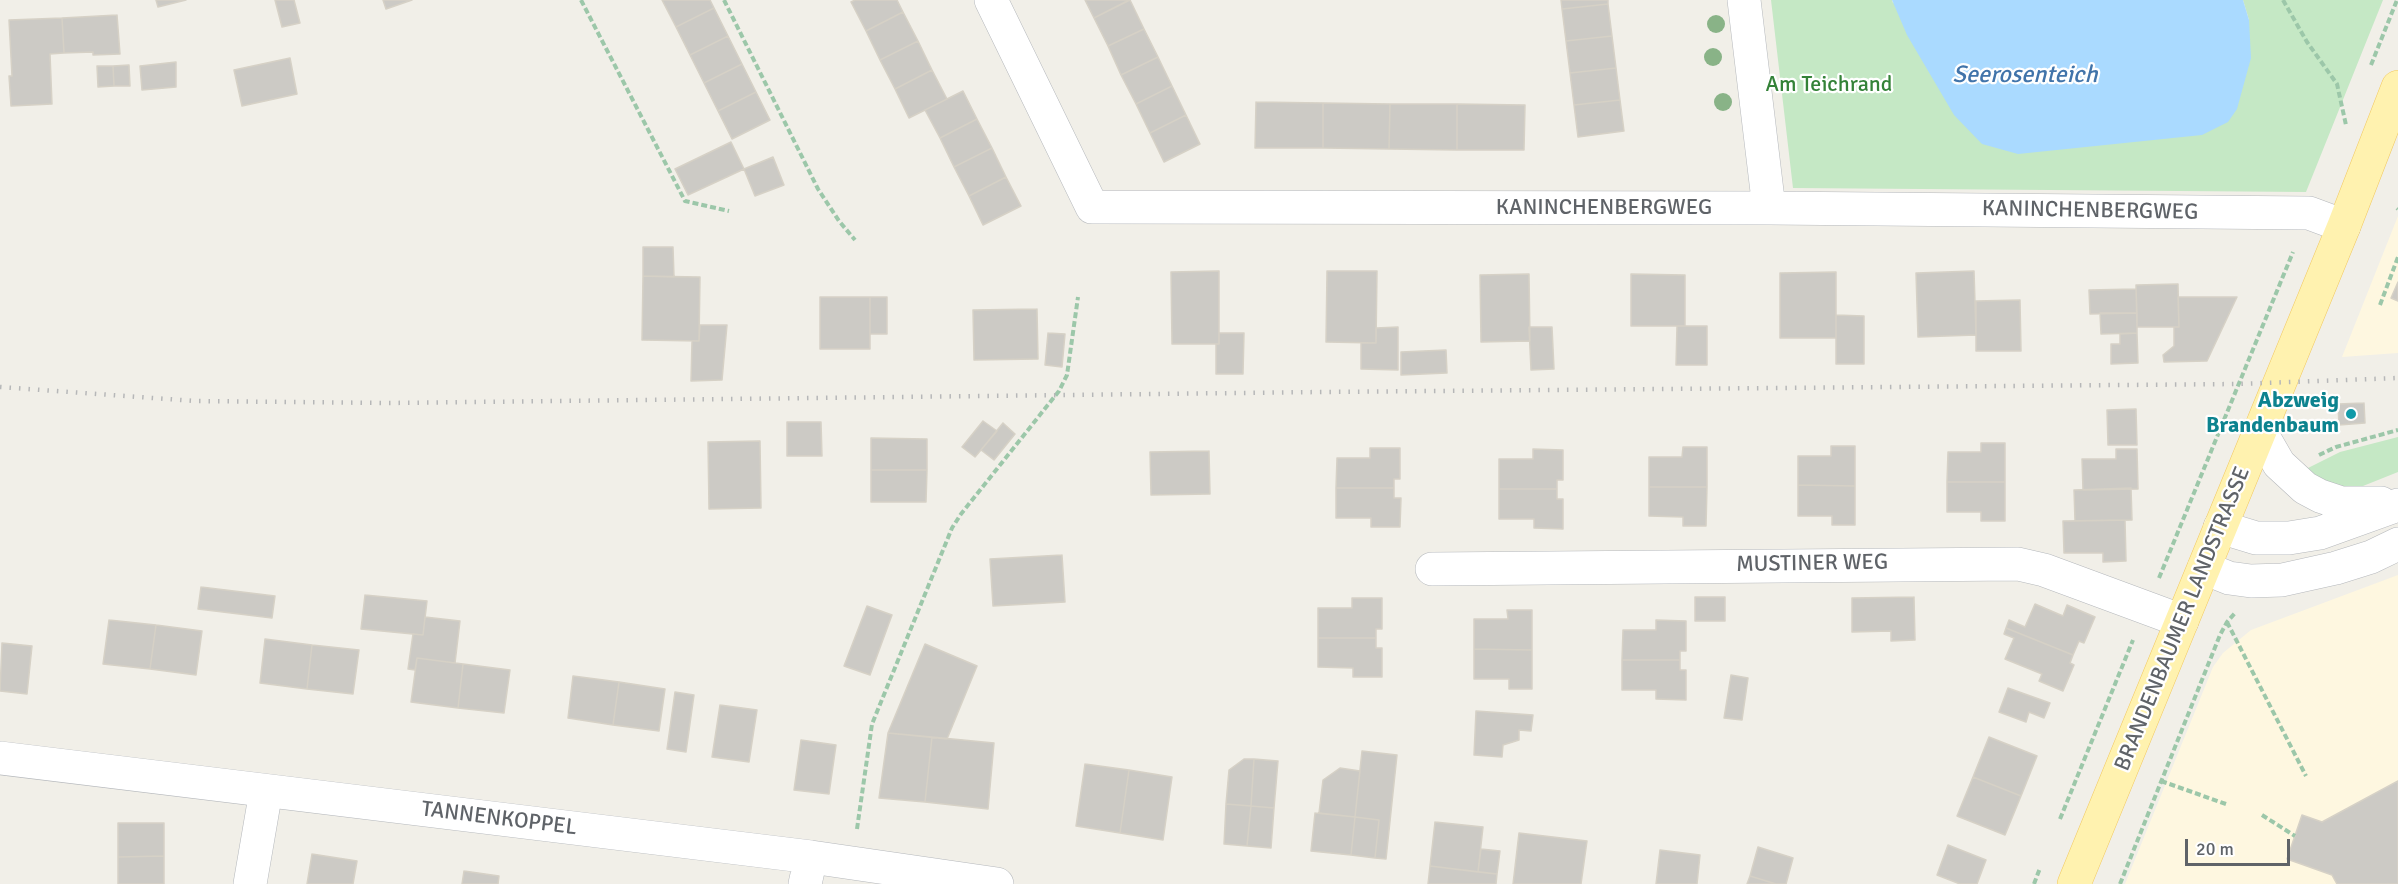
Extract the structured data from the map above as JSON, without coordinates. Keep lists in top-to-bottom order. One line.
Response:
{"streets":{"main road":["BRANDENBAUMER LANDSTRASSE"],"street":["KANINCHENBERGWEG","MUSTINER WEG","TANNENKOPPEL"]},"crossings":[["KANINCHENBERGWEG","BRANDENBAUMER LANDSTRASSE"],["MUSTINER WEG","BRANDENBAUMER LANDSTRASSE"]],"water":["Seerosenteich"],"parks":["Am Teichrand"],"places":["Abzweig Brandenbaum"],"scale_bar":"20 m"}
